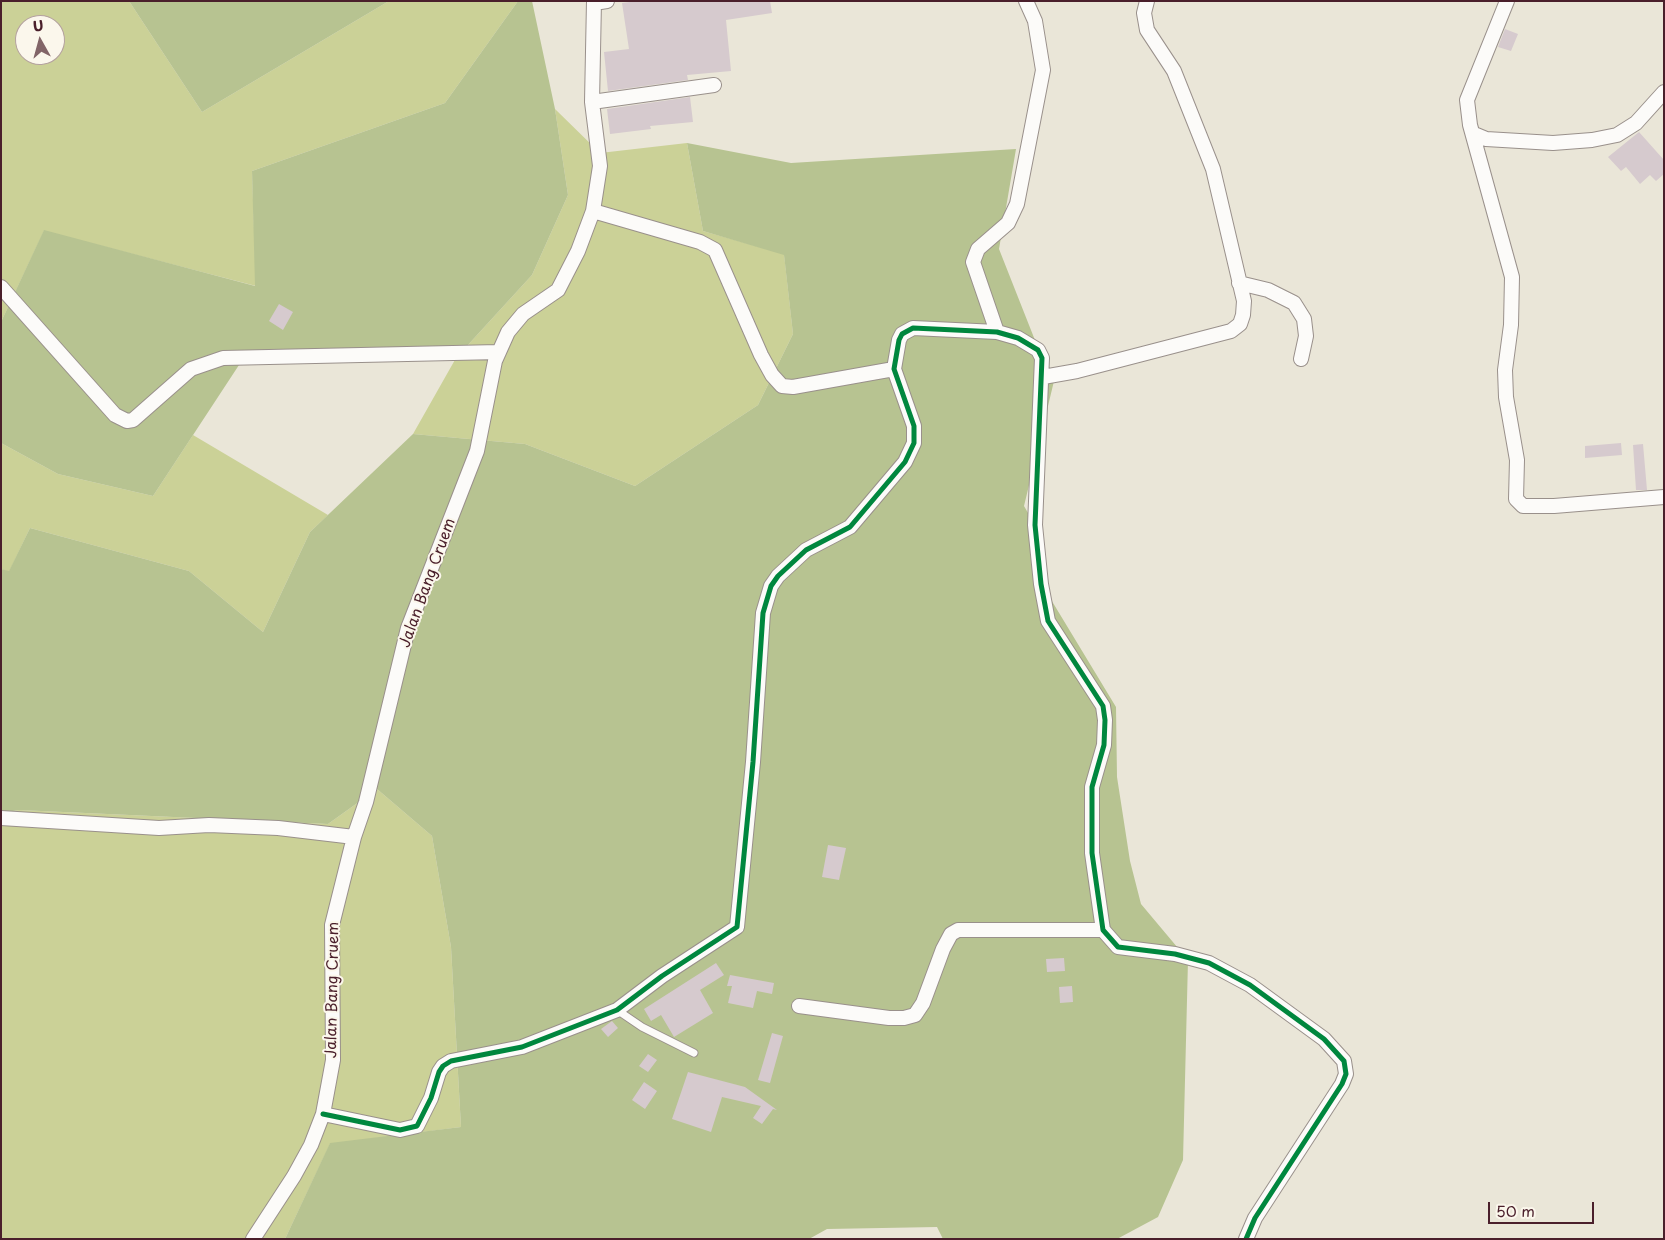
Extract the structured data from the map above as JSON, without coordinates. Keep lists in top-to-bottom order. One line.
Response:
{"streets":{"street":["Jalan Bang Cruem"]},"scale_bar":"50 m","north":"top"}
